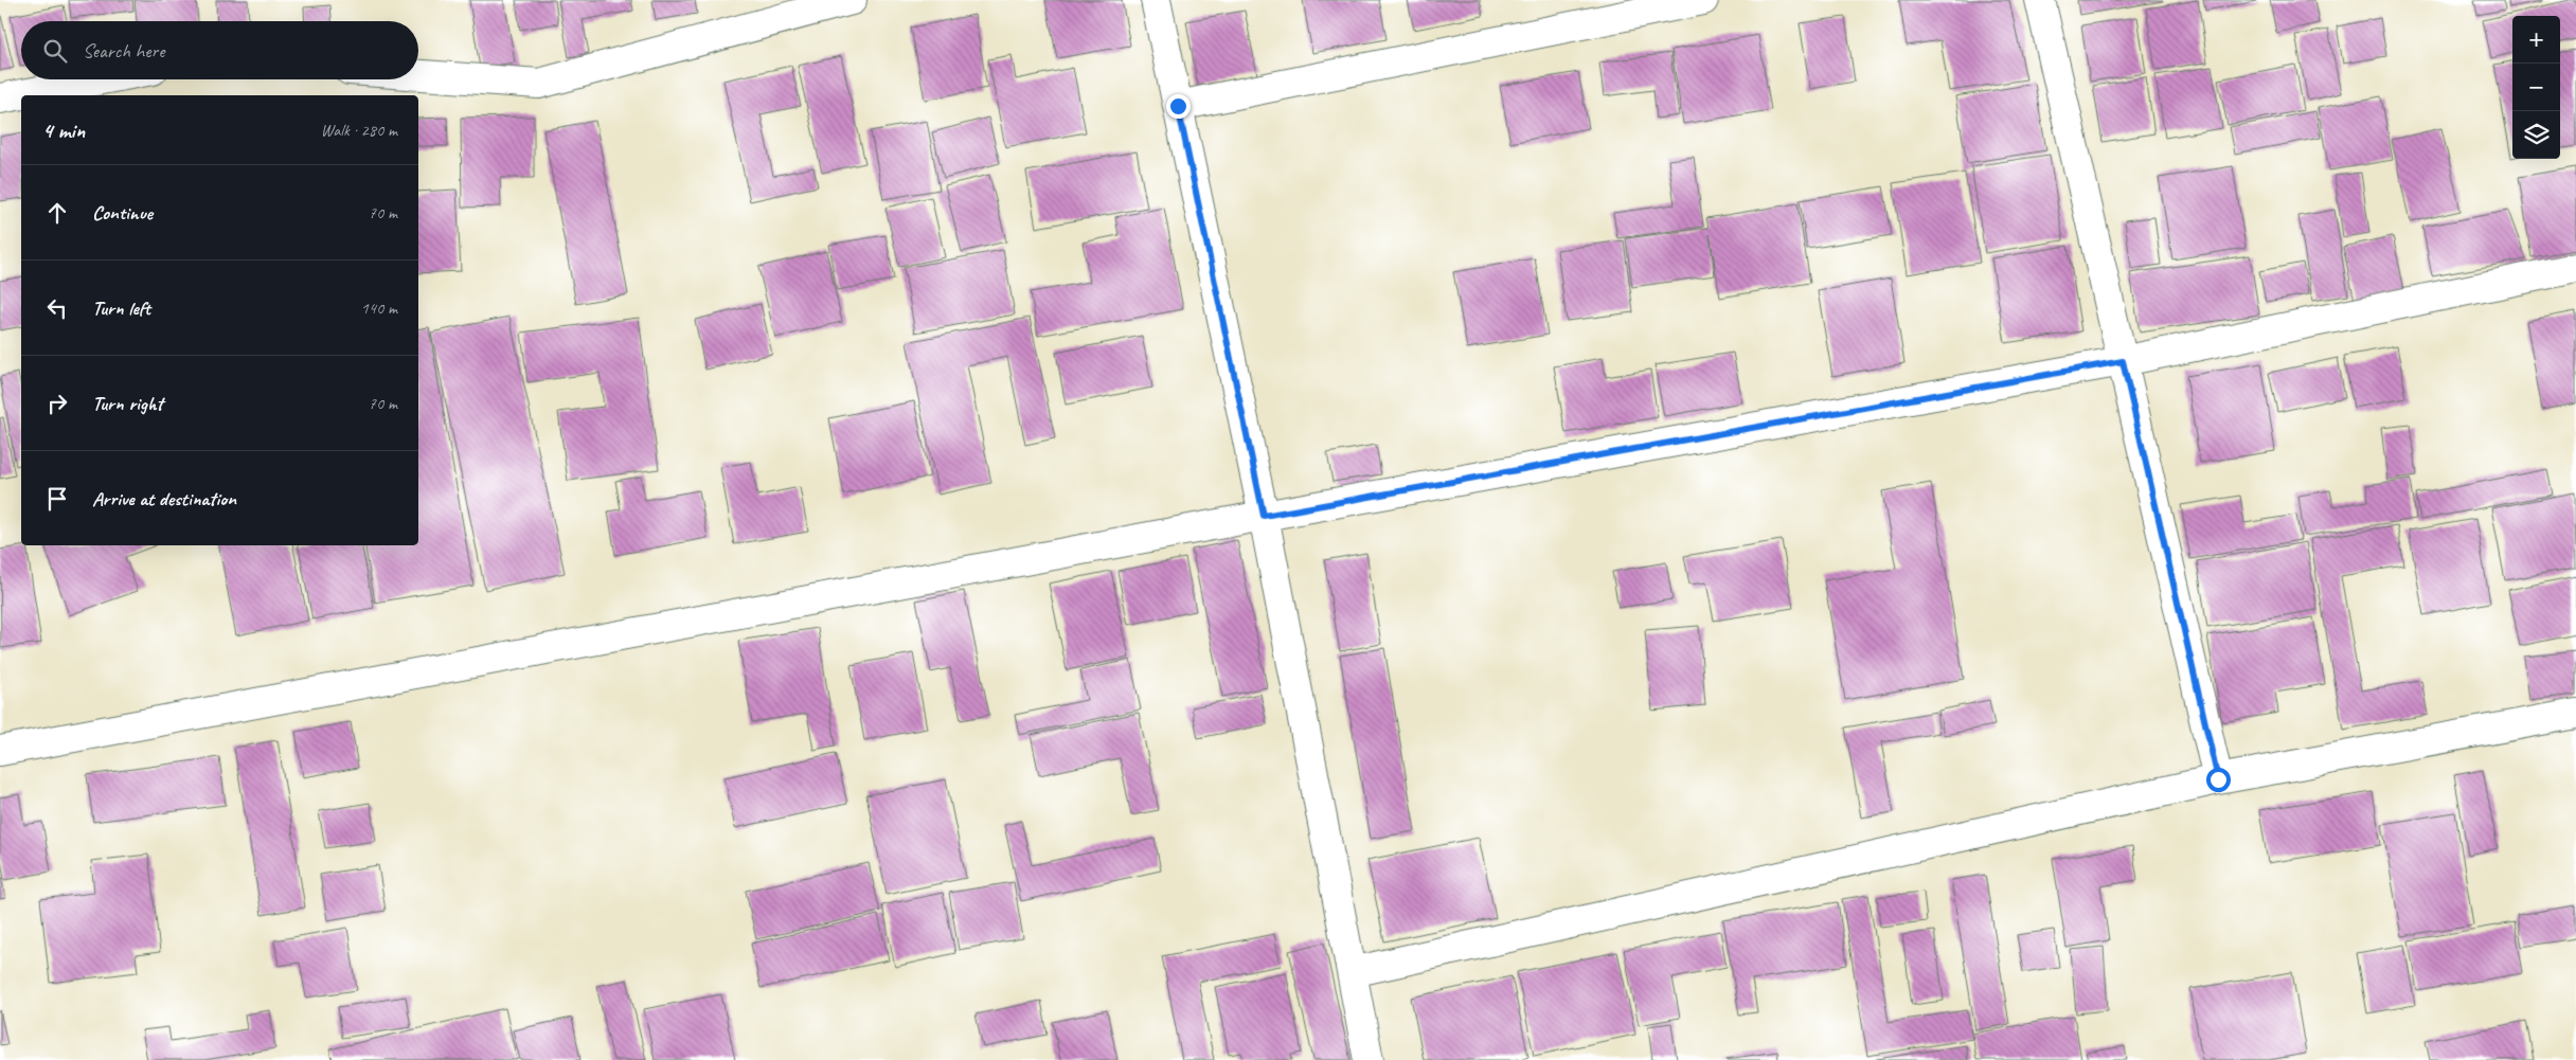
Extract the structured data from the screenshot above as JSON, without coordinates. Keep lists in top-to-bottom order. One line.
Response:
{"page":{"map_buttons":["+","−"],"search":"Search here","heading":["4 min","Walk · 280 m"],"list":[["Continue","70 m"],["Turn left","140 m"],["Turn right","70 m"],"Arrive at destination"]}}
